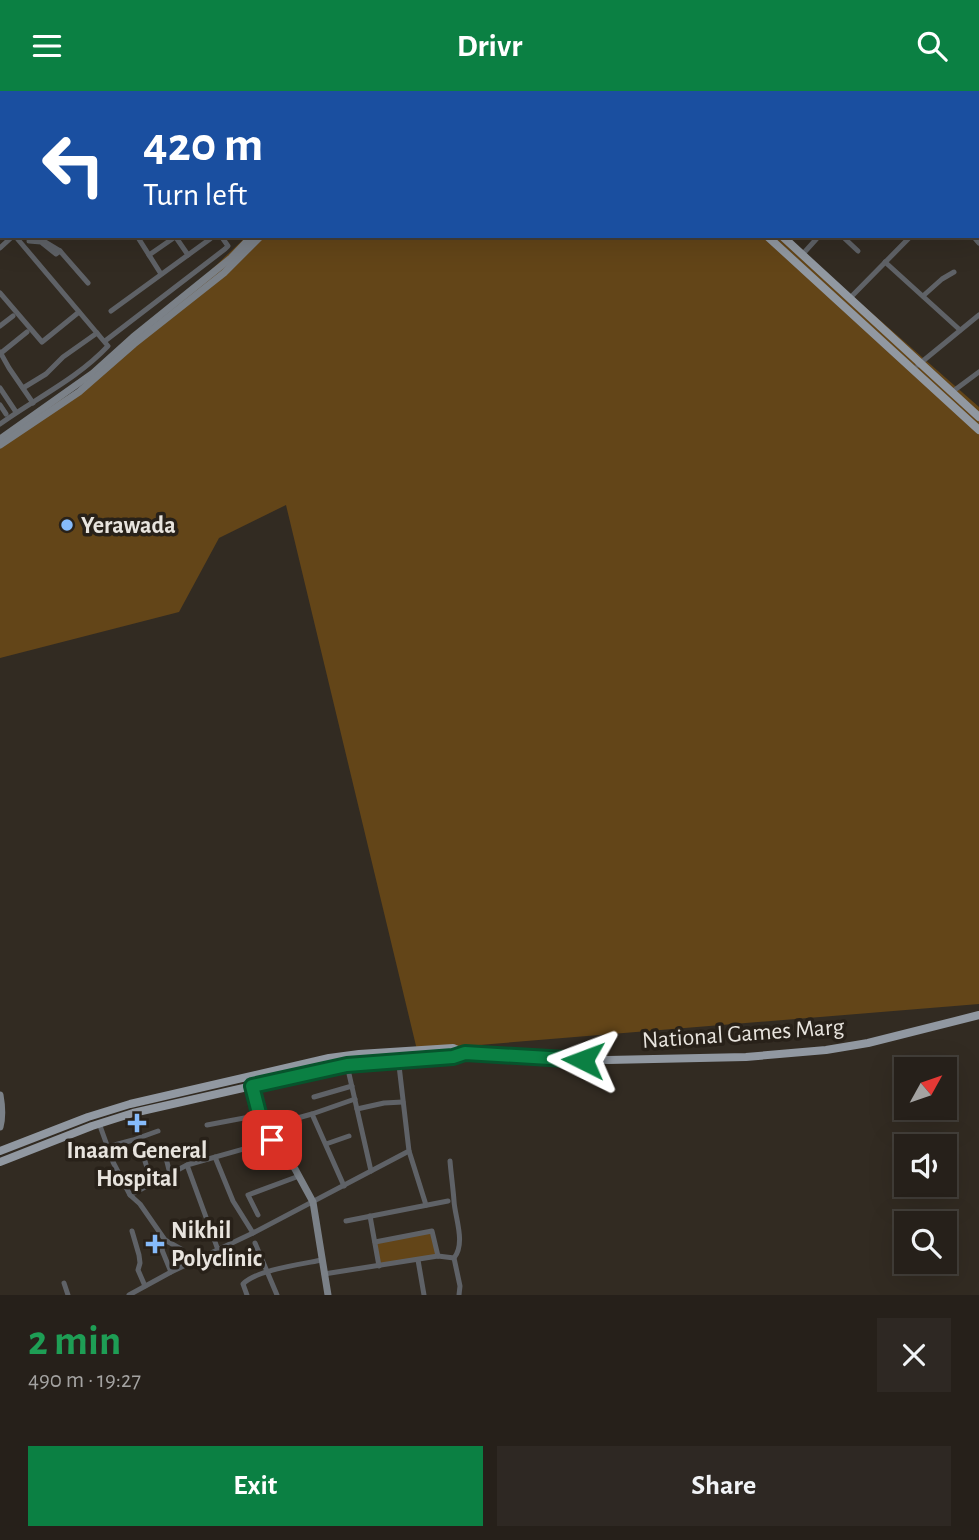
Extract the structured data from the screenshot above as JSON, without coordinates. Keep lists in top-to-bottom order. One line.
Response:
{"streets":{"main road":["National Games Marg"]},"places":{"other":["Yerawada"],"health":["Inaam General Hospital","Nikhil Polyclinic"]},"north":"top right","page":{"header":"Drivr","turn":["420 m","Turn left"],"heading":["2 min","490 m · 19:27"],"buttons":["Exit","Share"]}}
